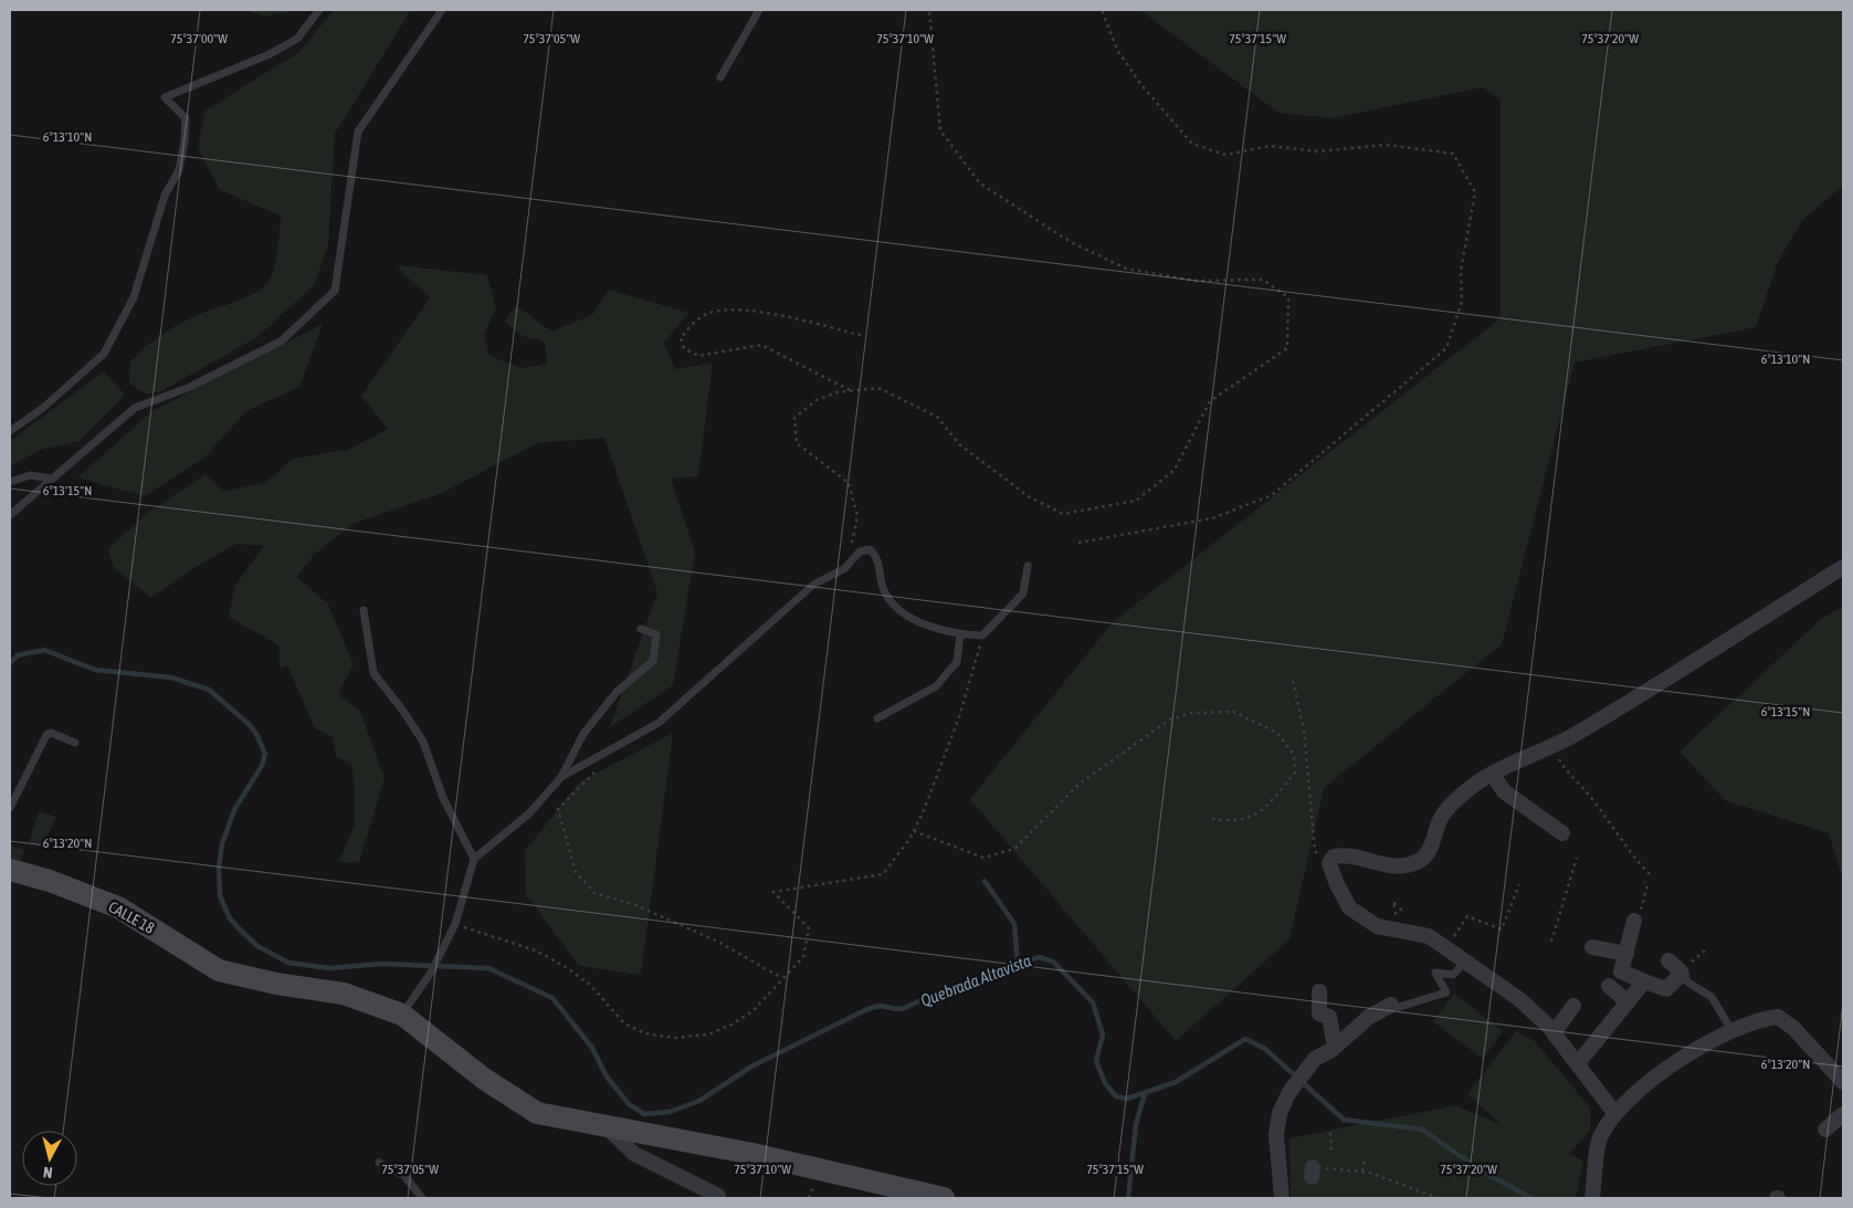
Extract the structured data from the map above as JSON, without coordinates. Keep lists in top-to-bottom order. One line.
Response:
{"streets":{"street":["CALLE 18"]},"water":["Quebrada Altavista"],"north":"bottom","coordinates":["75°37'00\"W","75°37'05\"W","75°37'10\"W","75°37'15\"W","75°37'20\"W","6°13'10\"N","6°13'15\"N","6°13'20\"N"]}
